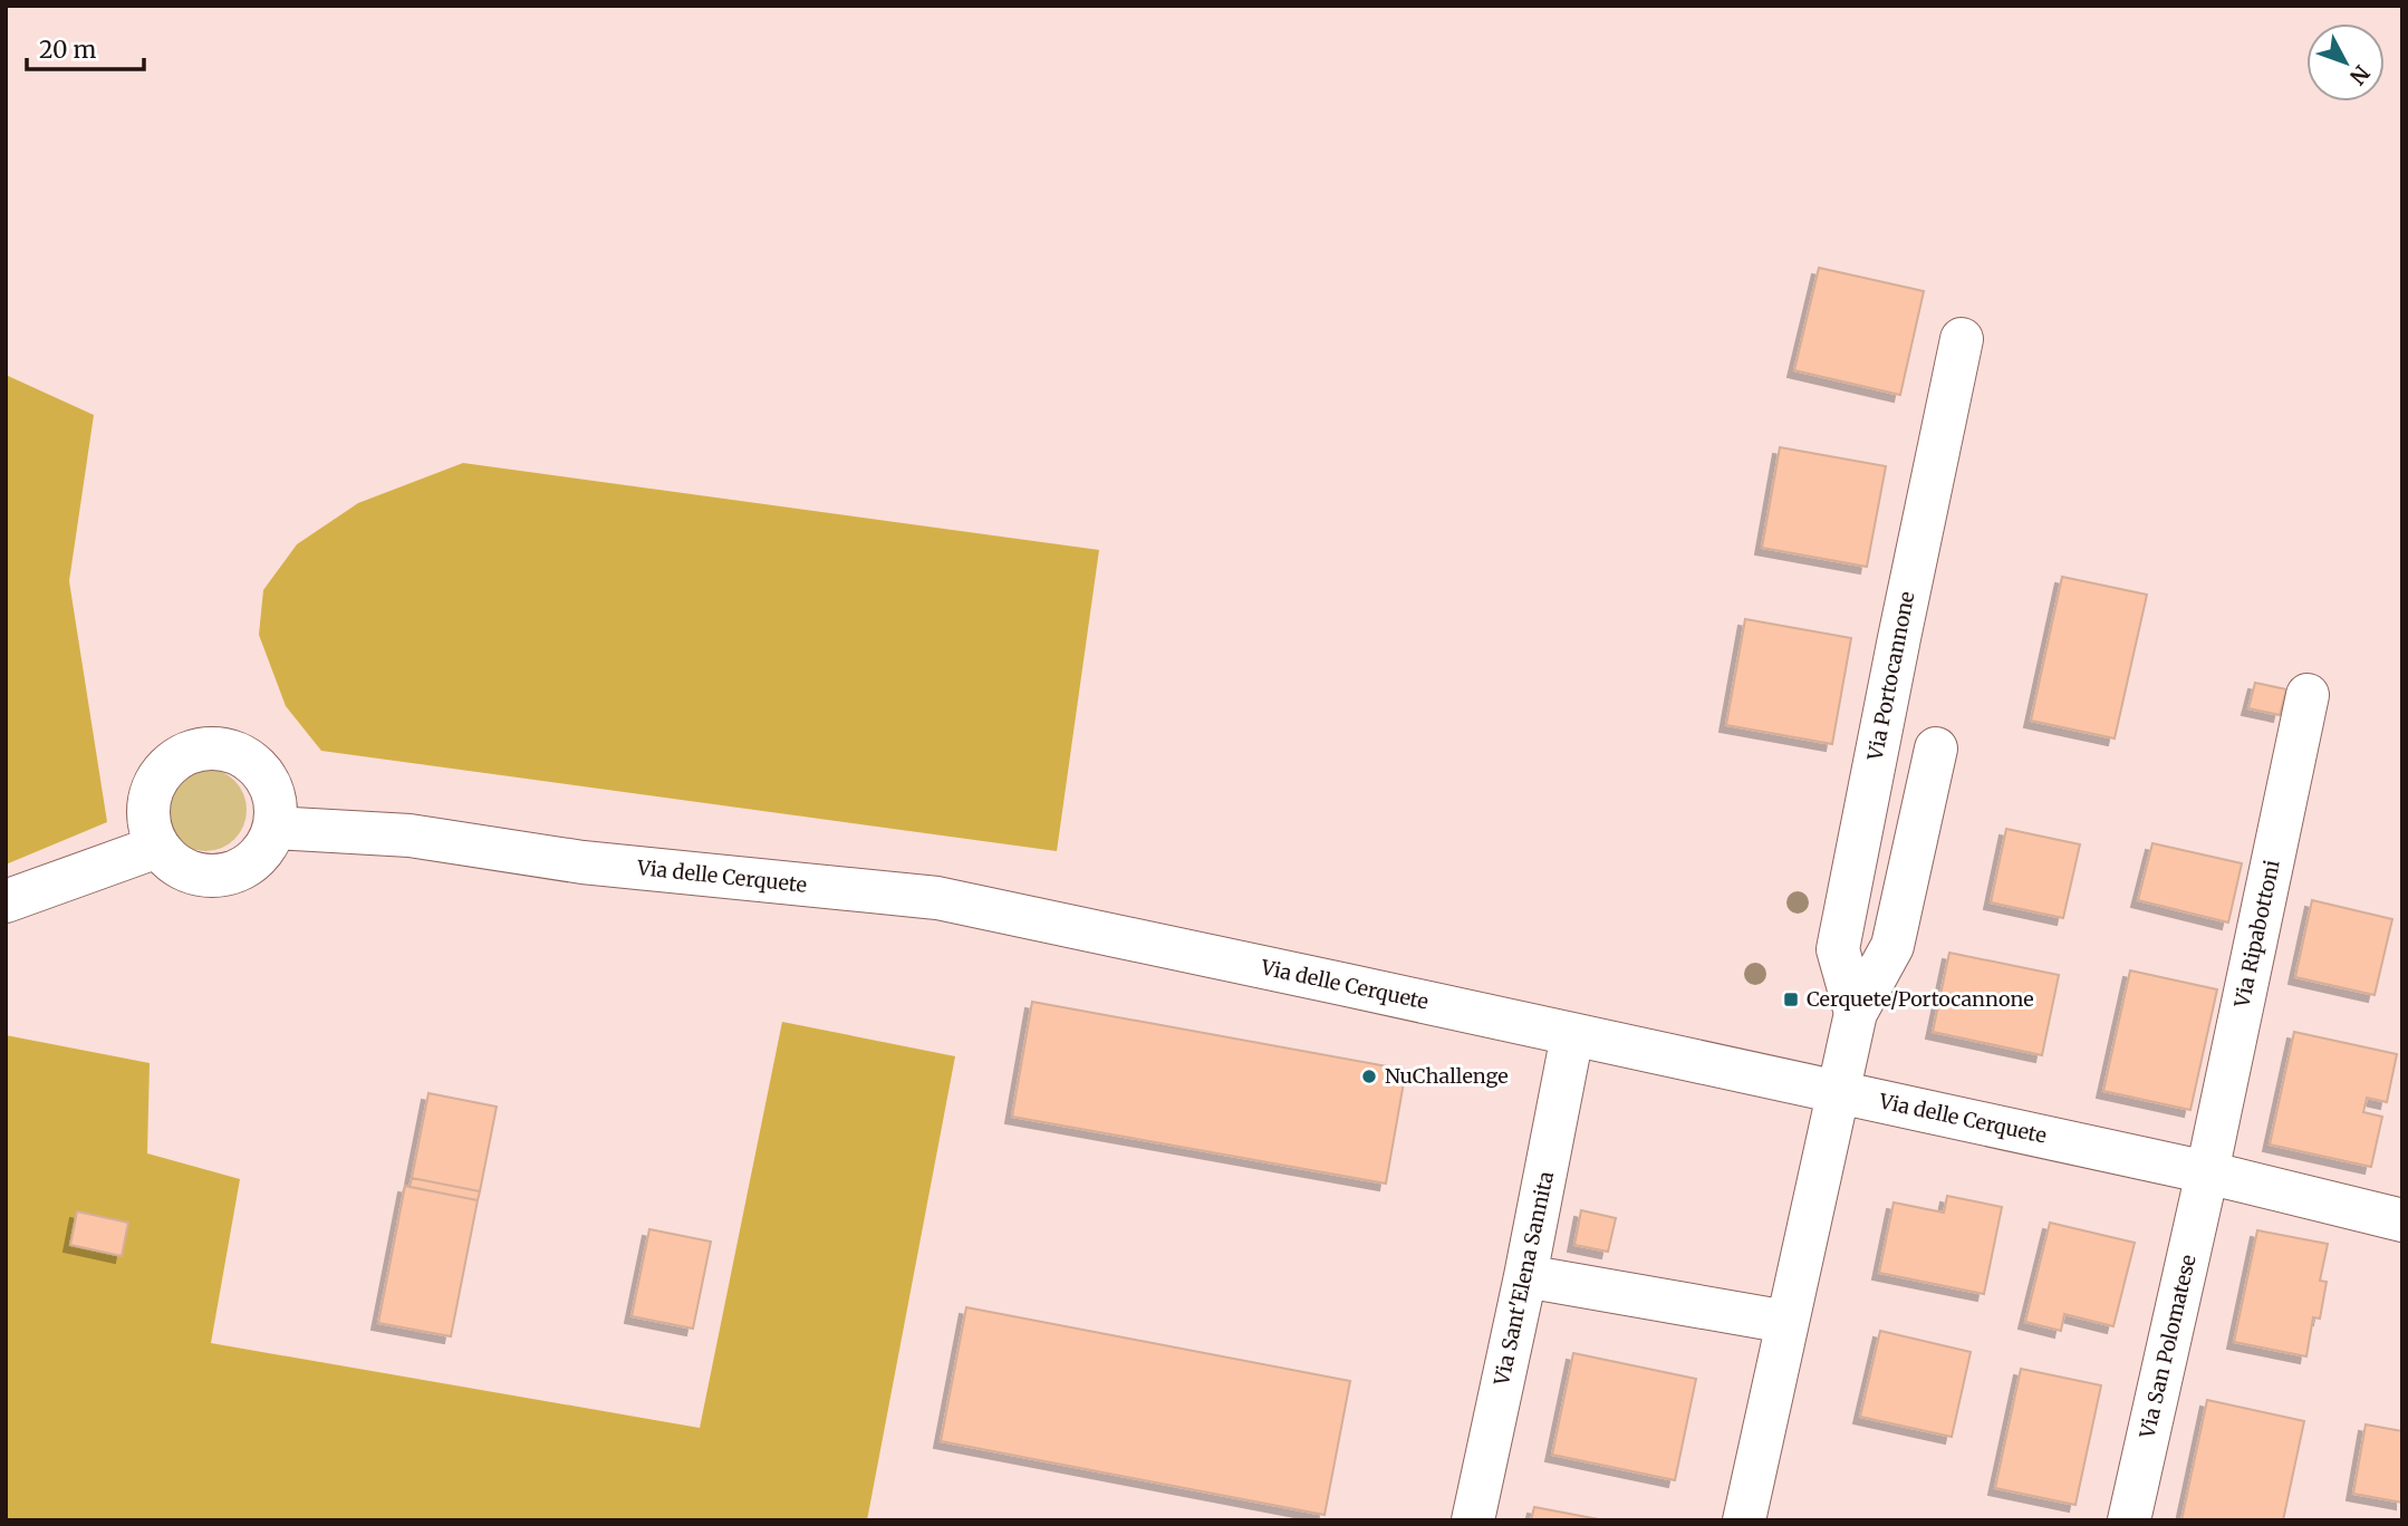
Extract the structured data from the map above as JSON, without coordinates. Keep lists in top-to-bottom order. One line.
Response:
{"streets":{"street":["Via Portocannone","Via delle Cerquete","Via Ripabottoni","Via Sant'Elena Sannita","Via San Polomatese"]},"crossings":[["Via Portocannone","Via delle Cerquete"],["Via delle Cerquete","Via Ripabottoni"],["Via delle Cerquete","Via Sant'Elena Sannita"],["Via delle Cerquete","Via San Polomatese"],["Via Ripabottoni","Via San Polomatese"]],"places":{"transit":["Cerquete/Portocannone"],"other":["NuChallenge"]},"scale_bar":"20 m","north":"bottom right"}
